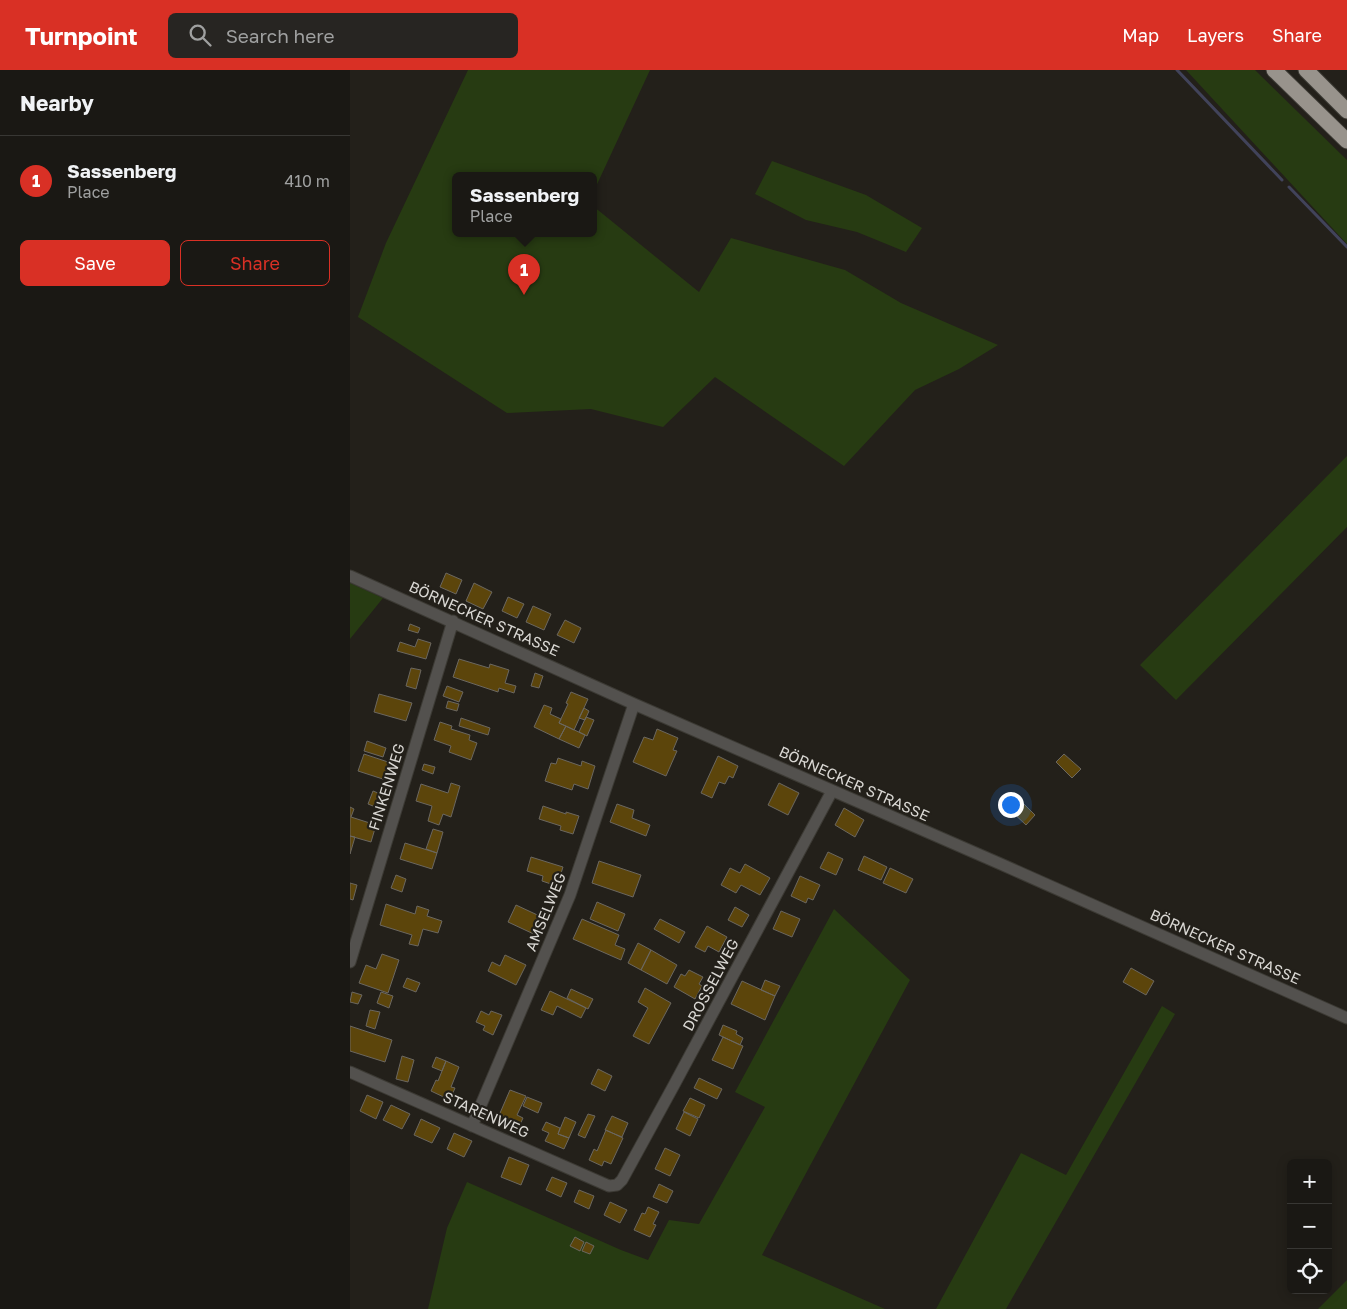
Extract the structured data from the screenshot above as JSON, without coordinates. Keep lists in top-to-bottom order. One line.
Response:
{"streets":{"street":["BÖRNECKER STRASSE","FINKENWEG","AMSELWEG","DROSSELWEG","STARENWEG"]},"crossings":[["BÖRNECKER STRASSE","FINKENWEG"],["BÖRNECKER STRASSE","AMSELWEG"],["BÖRNECKER STRASSE","DROSSELWEG"],["AMSELWEG","STARENWEG"],["DROSSELWEG","STARENWEG"]],"page":{"header":"Turnpoint","search":"Search here","nav":["Map","Layers","Share"],"heading":"Nearby","list":[{"mark":"1","name":"Sassenberg","note":"Place","value":"410 m"}],"popup":["Sassenberg","Place"],"buttons":["Save","Share"],"pins":"1","map_buttons":["+","−"]}}
